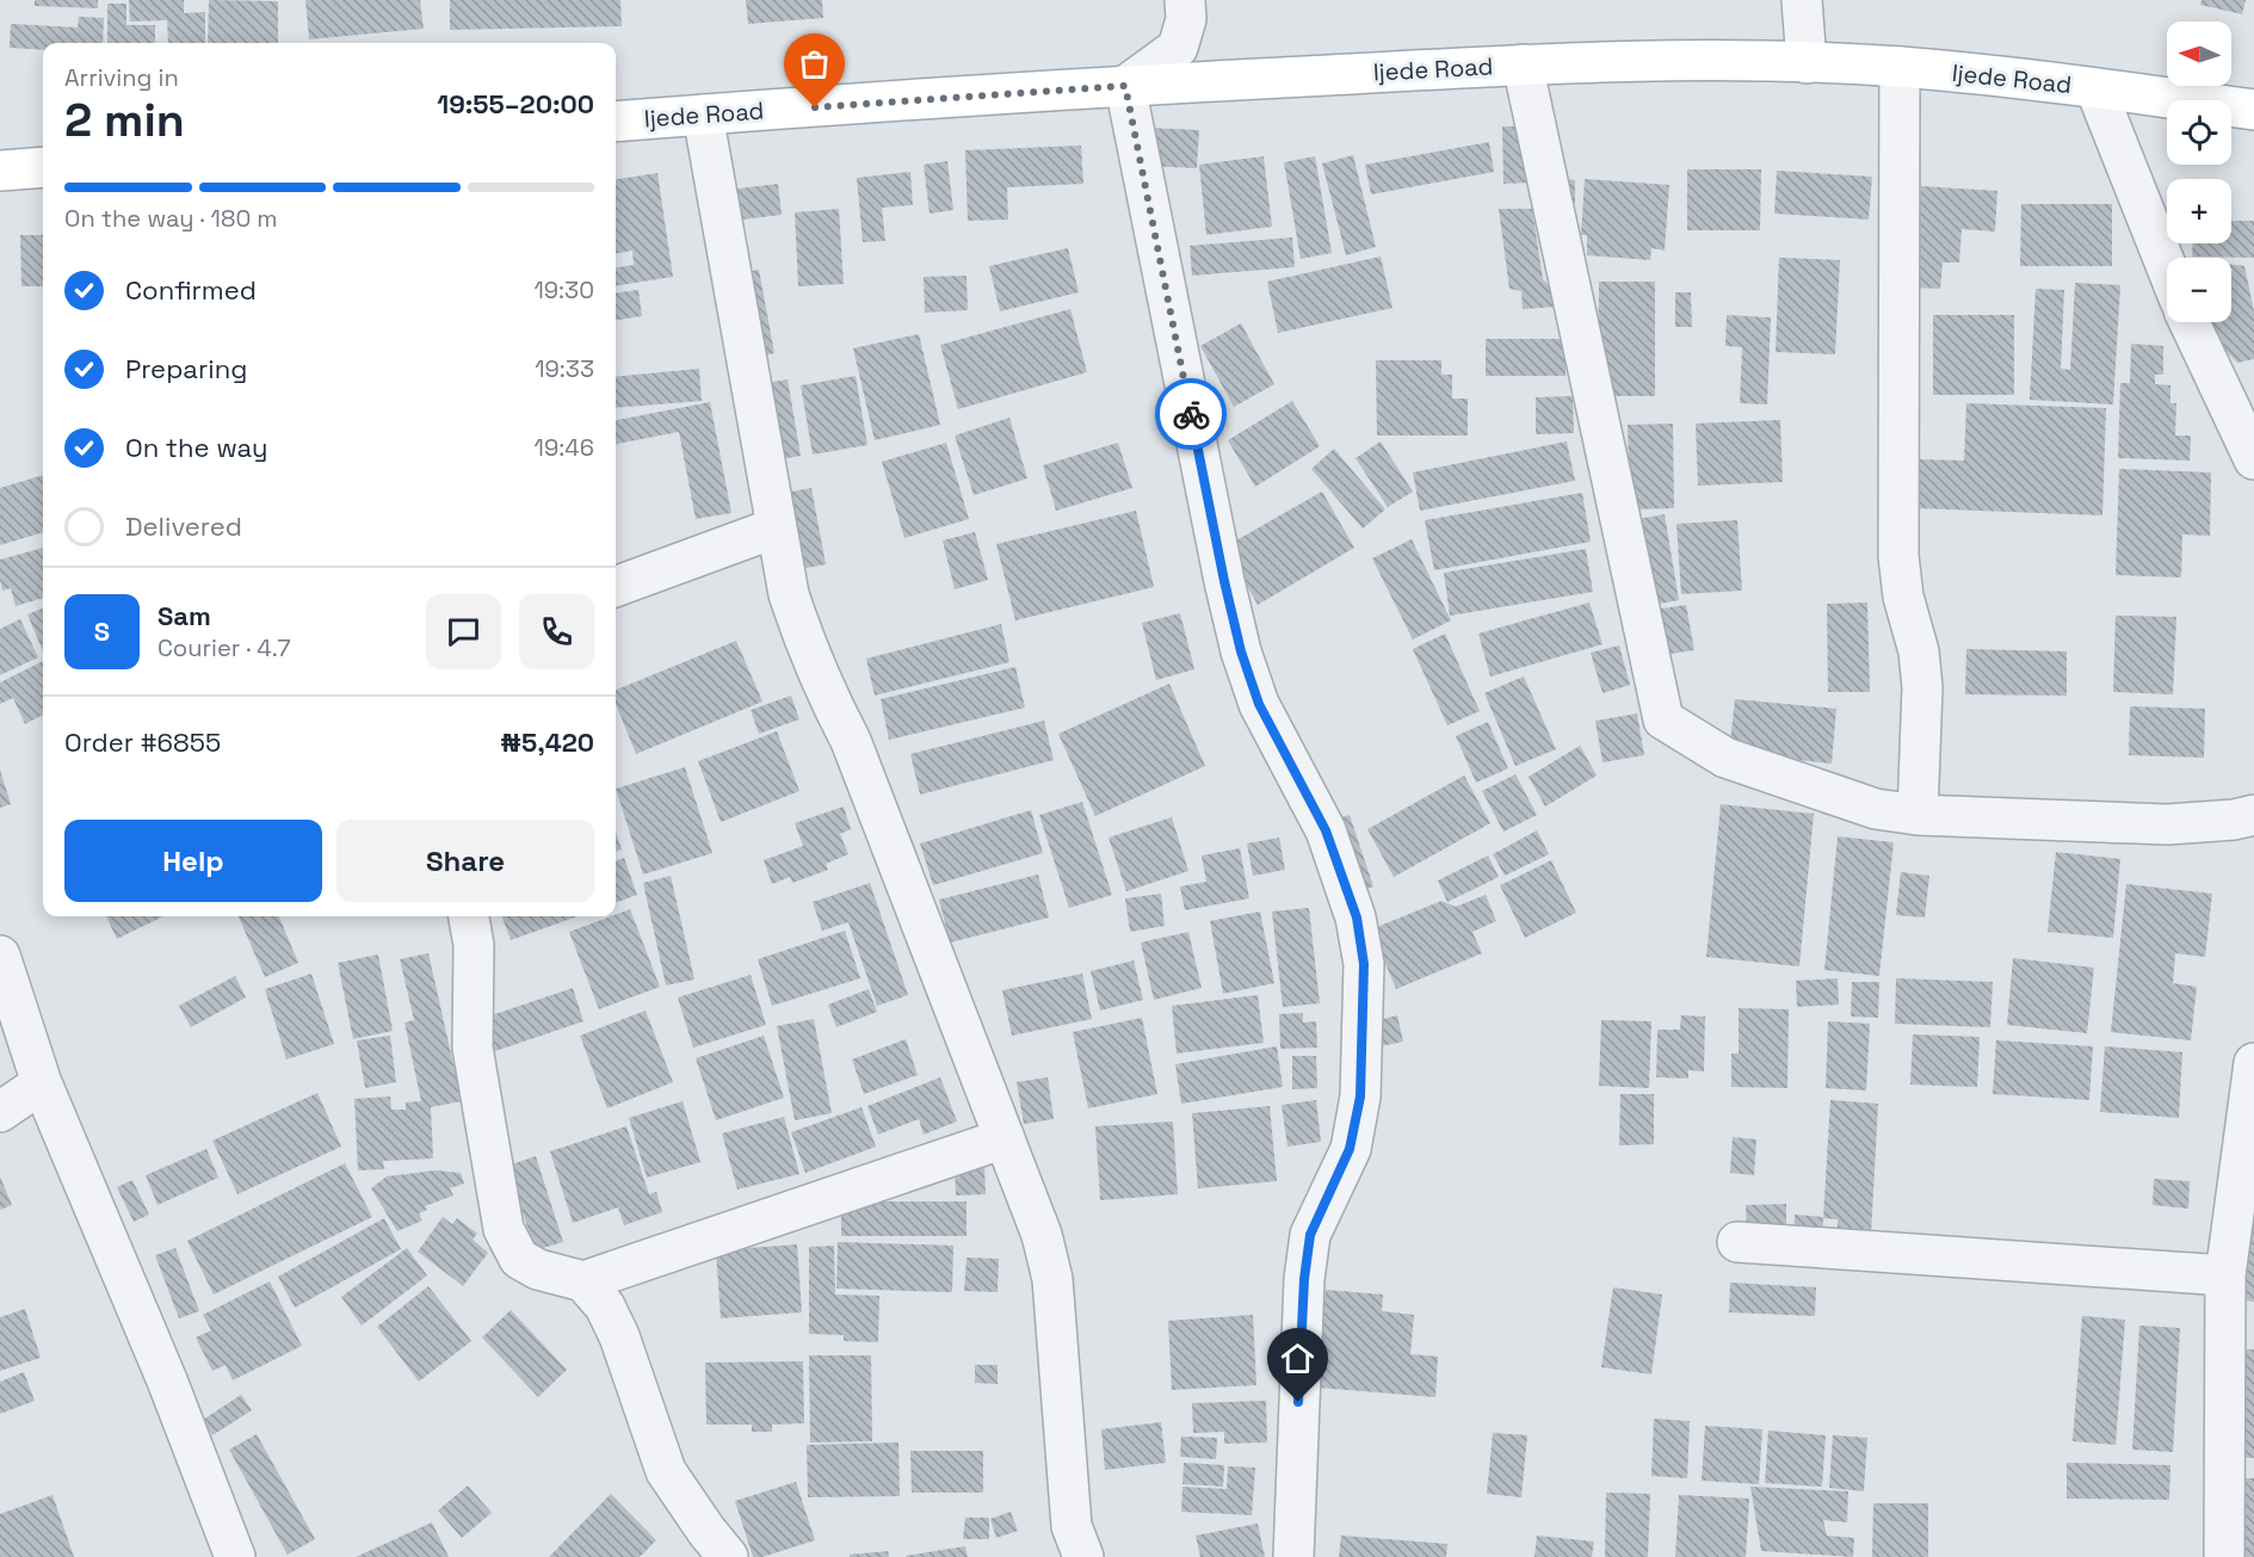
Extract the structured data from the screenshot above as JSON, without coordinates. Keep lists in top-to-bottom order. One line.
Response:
{"streets":{"main road":["Ijede Road"]},"north":"left","page":{"map_buttons":["+","−"],"heading":["2 min","Arriving in","19:55–20:00"],"panel":["Sam","Courier · 4.7","Order #6855","₦5,420"],"bar":"On the way · 180 m","list":[["Confirmed","19:30"],["Preparing","19:33"],["On the way","19:46"],"Delivered"],"round":"S","buttons":["Help","Share"]}}
